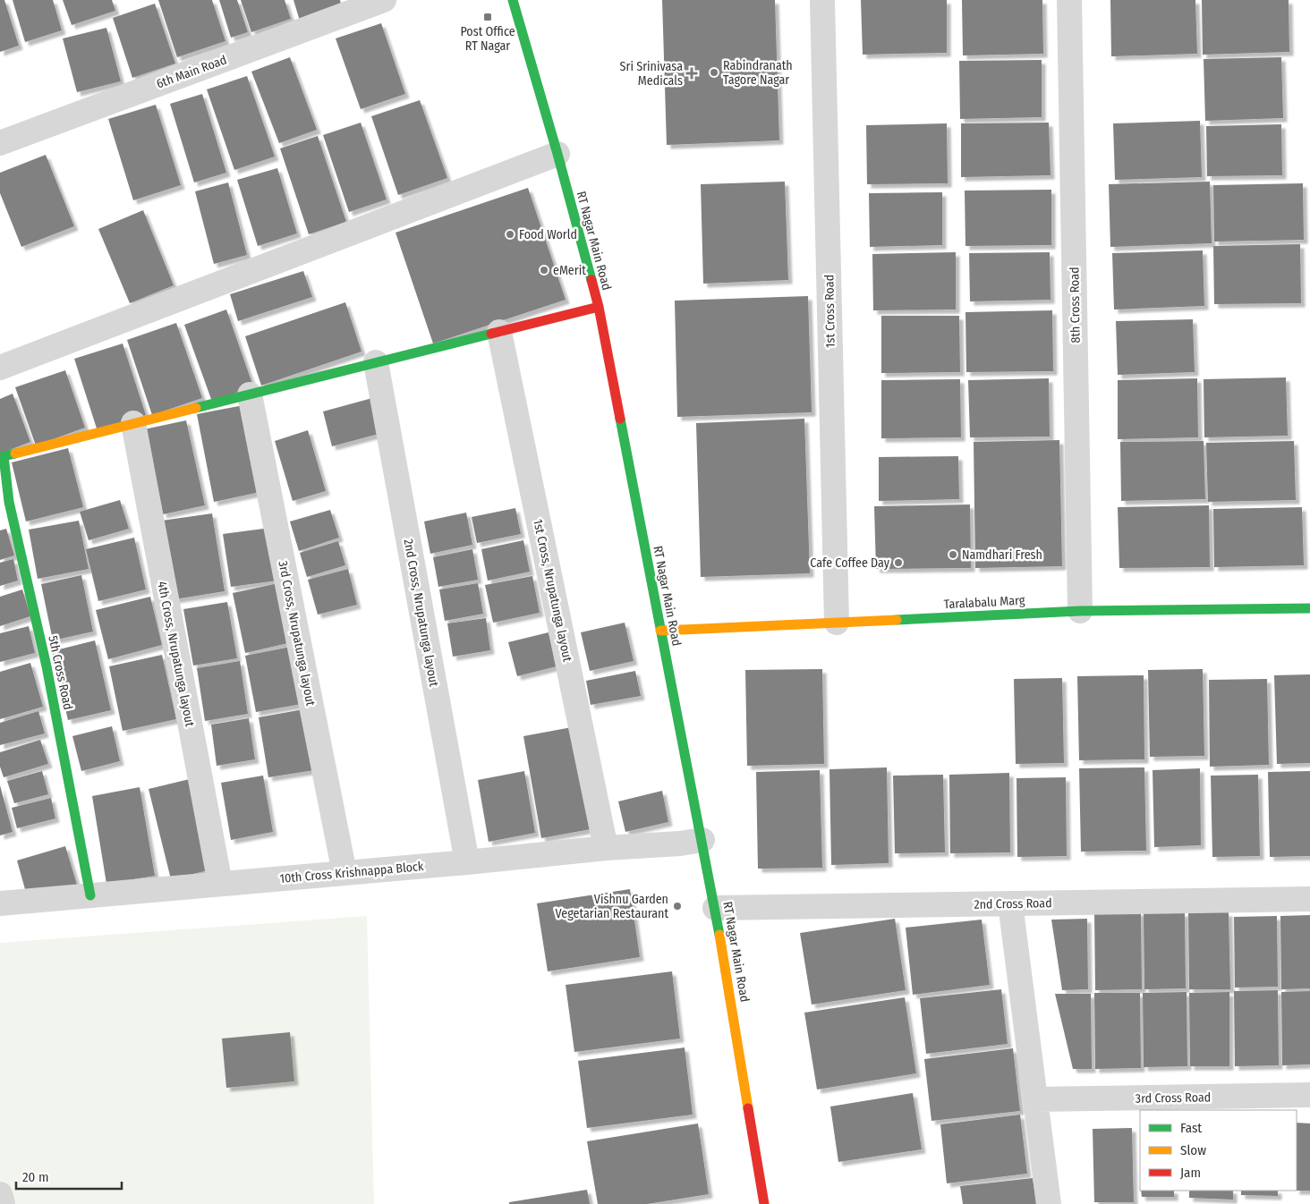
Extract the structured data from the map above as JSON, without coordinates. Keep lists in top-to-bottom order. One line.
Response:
{"streets":{"street":["6th Main Road","RT Nagar Main Road","8th Cross Road","1st Cross Road","1st Cross, Nrupatunga layout","Taralabalu Marg","2nd Cross, Nrupatunga layout","3rd Cross, Nrupatunga layout","4th Cross, Nrupatunga layout","5th Cross Road","10th Cross Krishnappa Block","2nd Cross Road","3rd Cross Road"]},"crossings":[["RT Nagar Main Road","Taralabalu Marg"],["RT Nagar Main Road","10th Cross Krishnappa Block"],["RT Nagar Main Road","2nd Cross Road"],["8th Cross Road","Taralabalu Marg"],["1st Cross Road","Taralabalu Marg"],["1st Cross, Nrupatunga layout","10th Cross Krishnappa Block"],["2nd Cross, Nrupatunga layout","10th Cross Krishnappa Block"],["3rd Cross, Nrupatunga layout","10th Cross Krishnappa Block"],["4th Cross, Nrupatunga layout","5th Cross Road"],["4th Cross, Nrupatunga layout","10th Cross Krishnappa Block"],["5th Cross Road","10th Cross Krishnappa Block"]],"places":{"transit":["Post Office RT Nagar"],"other":["Rabindranath Tagore Nagar","Food World","eMerit","Namdhari Fresh","Cafe Coffee Day","Vishnu Garden Vegetarian Restaurant"],"health":["Sri Srinivasa Medicals"]},"legend":["Fast","Slow","Jam"],"scale_bar":"20 m"}
